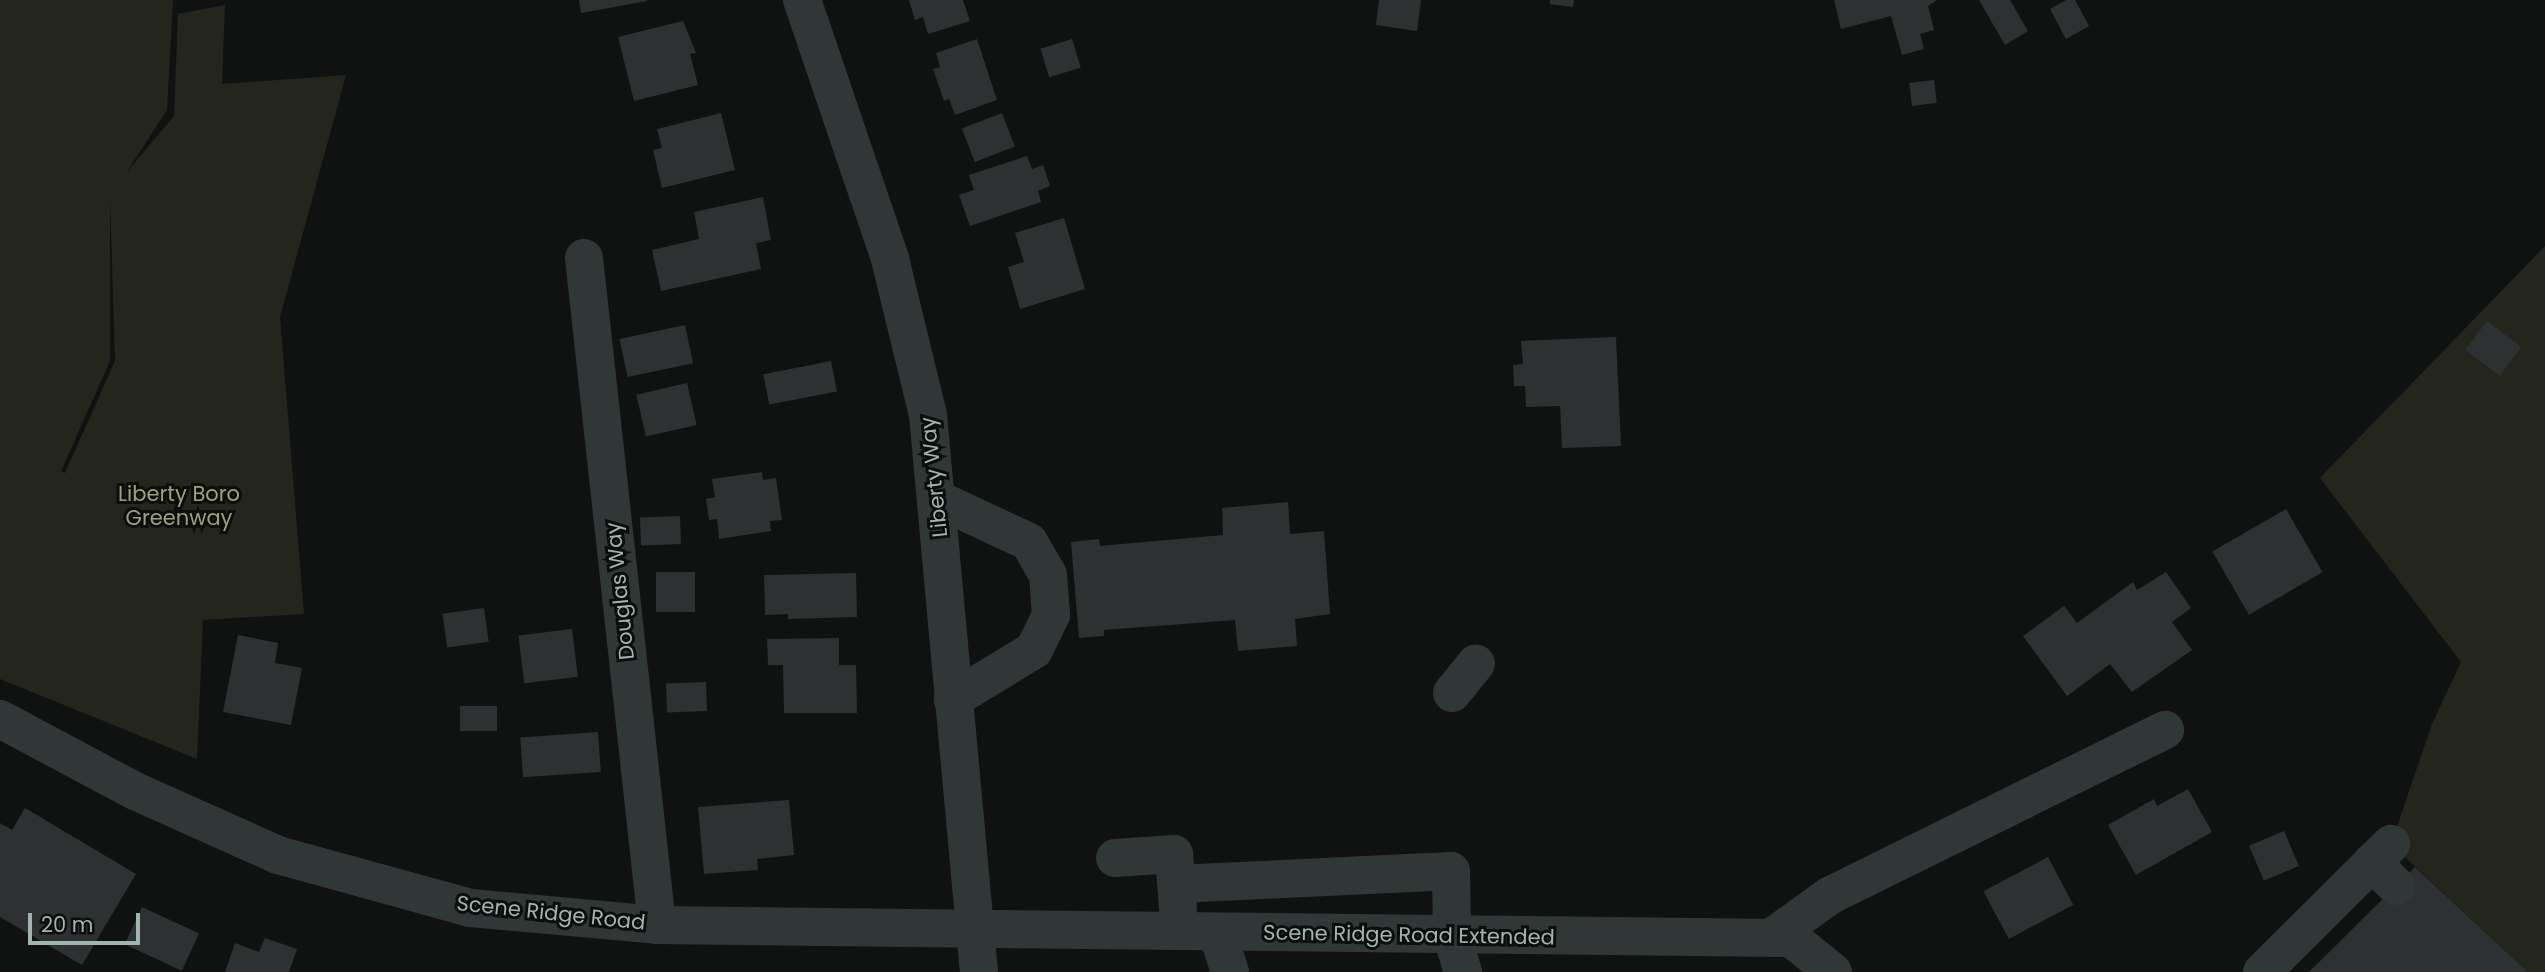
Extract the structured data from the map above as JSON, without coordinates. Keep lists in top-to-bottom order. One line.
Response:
{"streets":{"street":["Liberty Way","Douglas Way","Scene Ridge Road","Scene Ridge Road Extended"]},"crossings":[["Liberty Way","Scene Ridge Road"],["Liberty Way","Scene Ridge Road Extended"],["Douglas Way","Scene Ridge Road"],["Scene Ridge Road","Scene Ridge Road Extended"]],"parks":["Liberty Boro Greenway"],"scale_bar":"20 m"}
